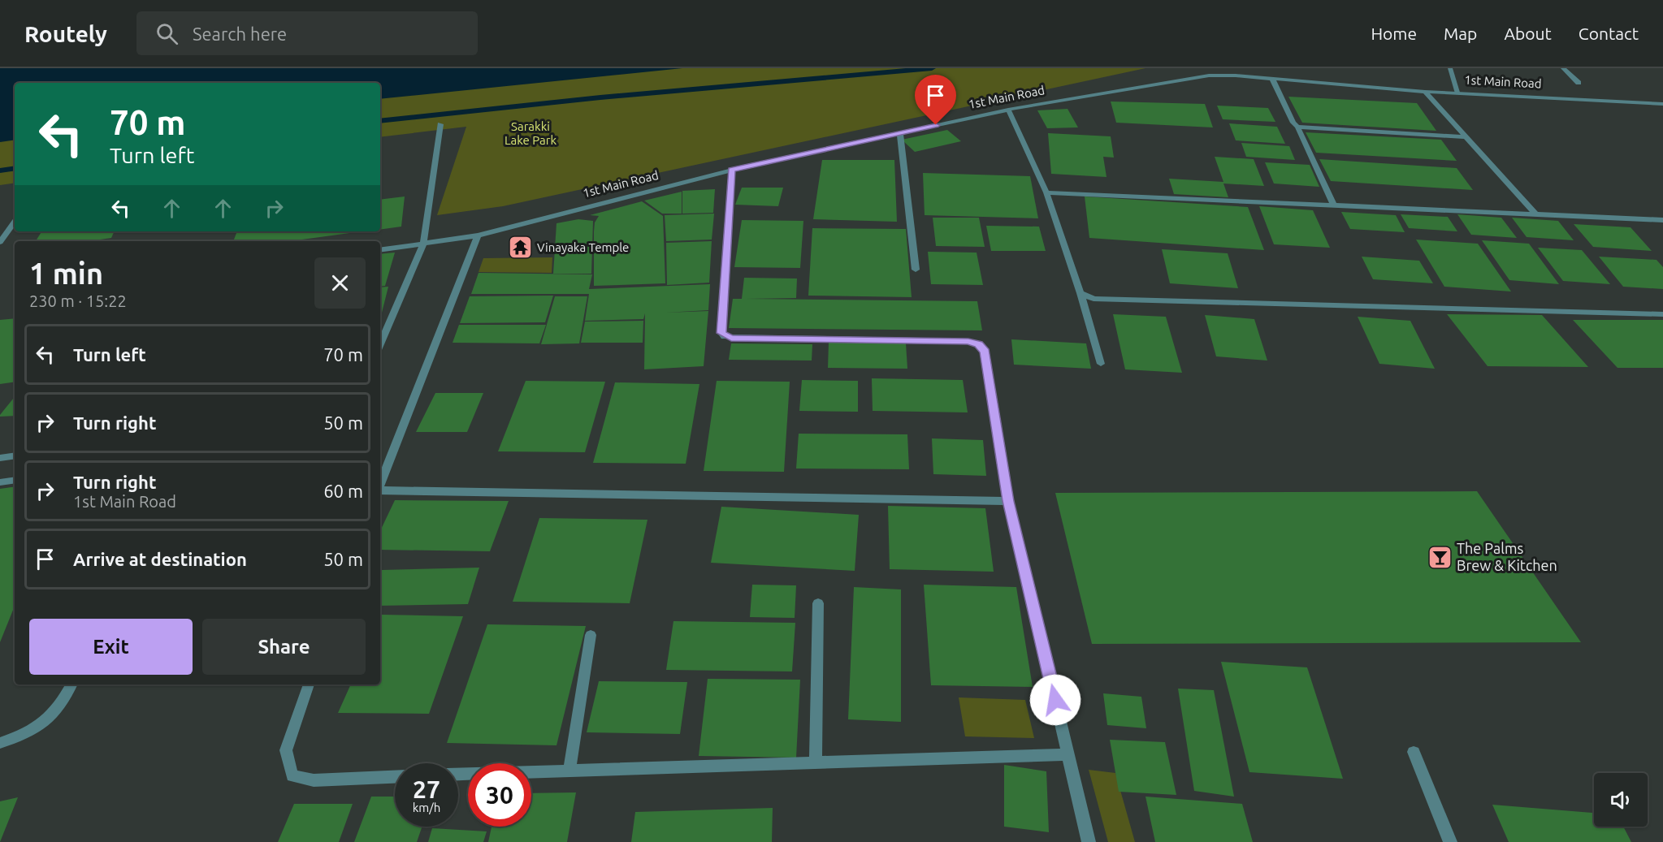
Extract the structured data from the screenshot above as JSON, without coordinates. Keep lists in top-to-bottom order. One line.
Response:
{"streets":{"street":["1st Main Road"]},"parks":["Sarakki Lake Park"],"places":{"temple":["Vinayaka Temple"],"bar":["The Palms Brew & Kitchen"]},"page":{"header":"Routely","search":"Search here","nav":["Home","Map","About","Contact"],"turn":["70 m","Turn left"],"heading":["1 min","230 m · 15:22"],"list":[{"name":"Turn left","value":"70 m"},{"name":"Turn right","value":"50 m"},{"name":"Turn right","note":"1st Main Road","value":"60 m"},{"name":"Arrive at destination","value":"50 m"}],"buttons":["Exit","Share"],"speed":"27 km/h","limit":"30"}}
